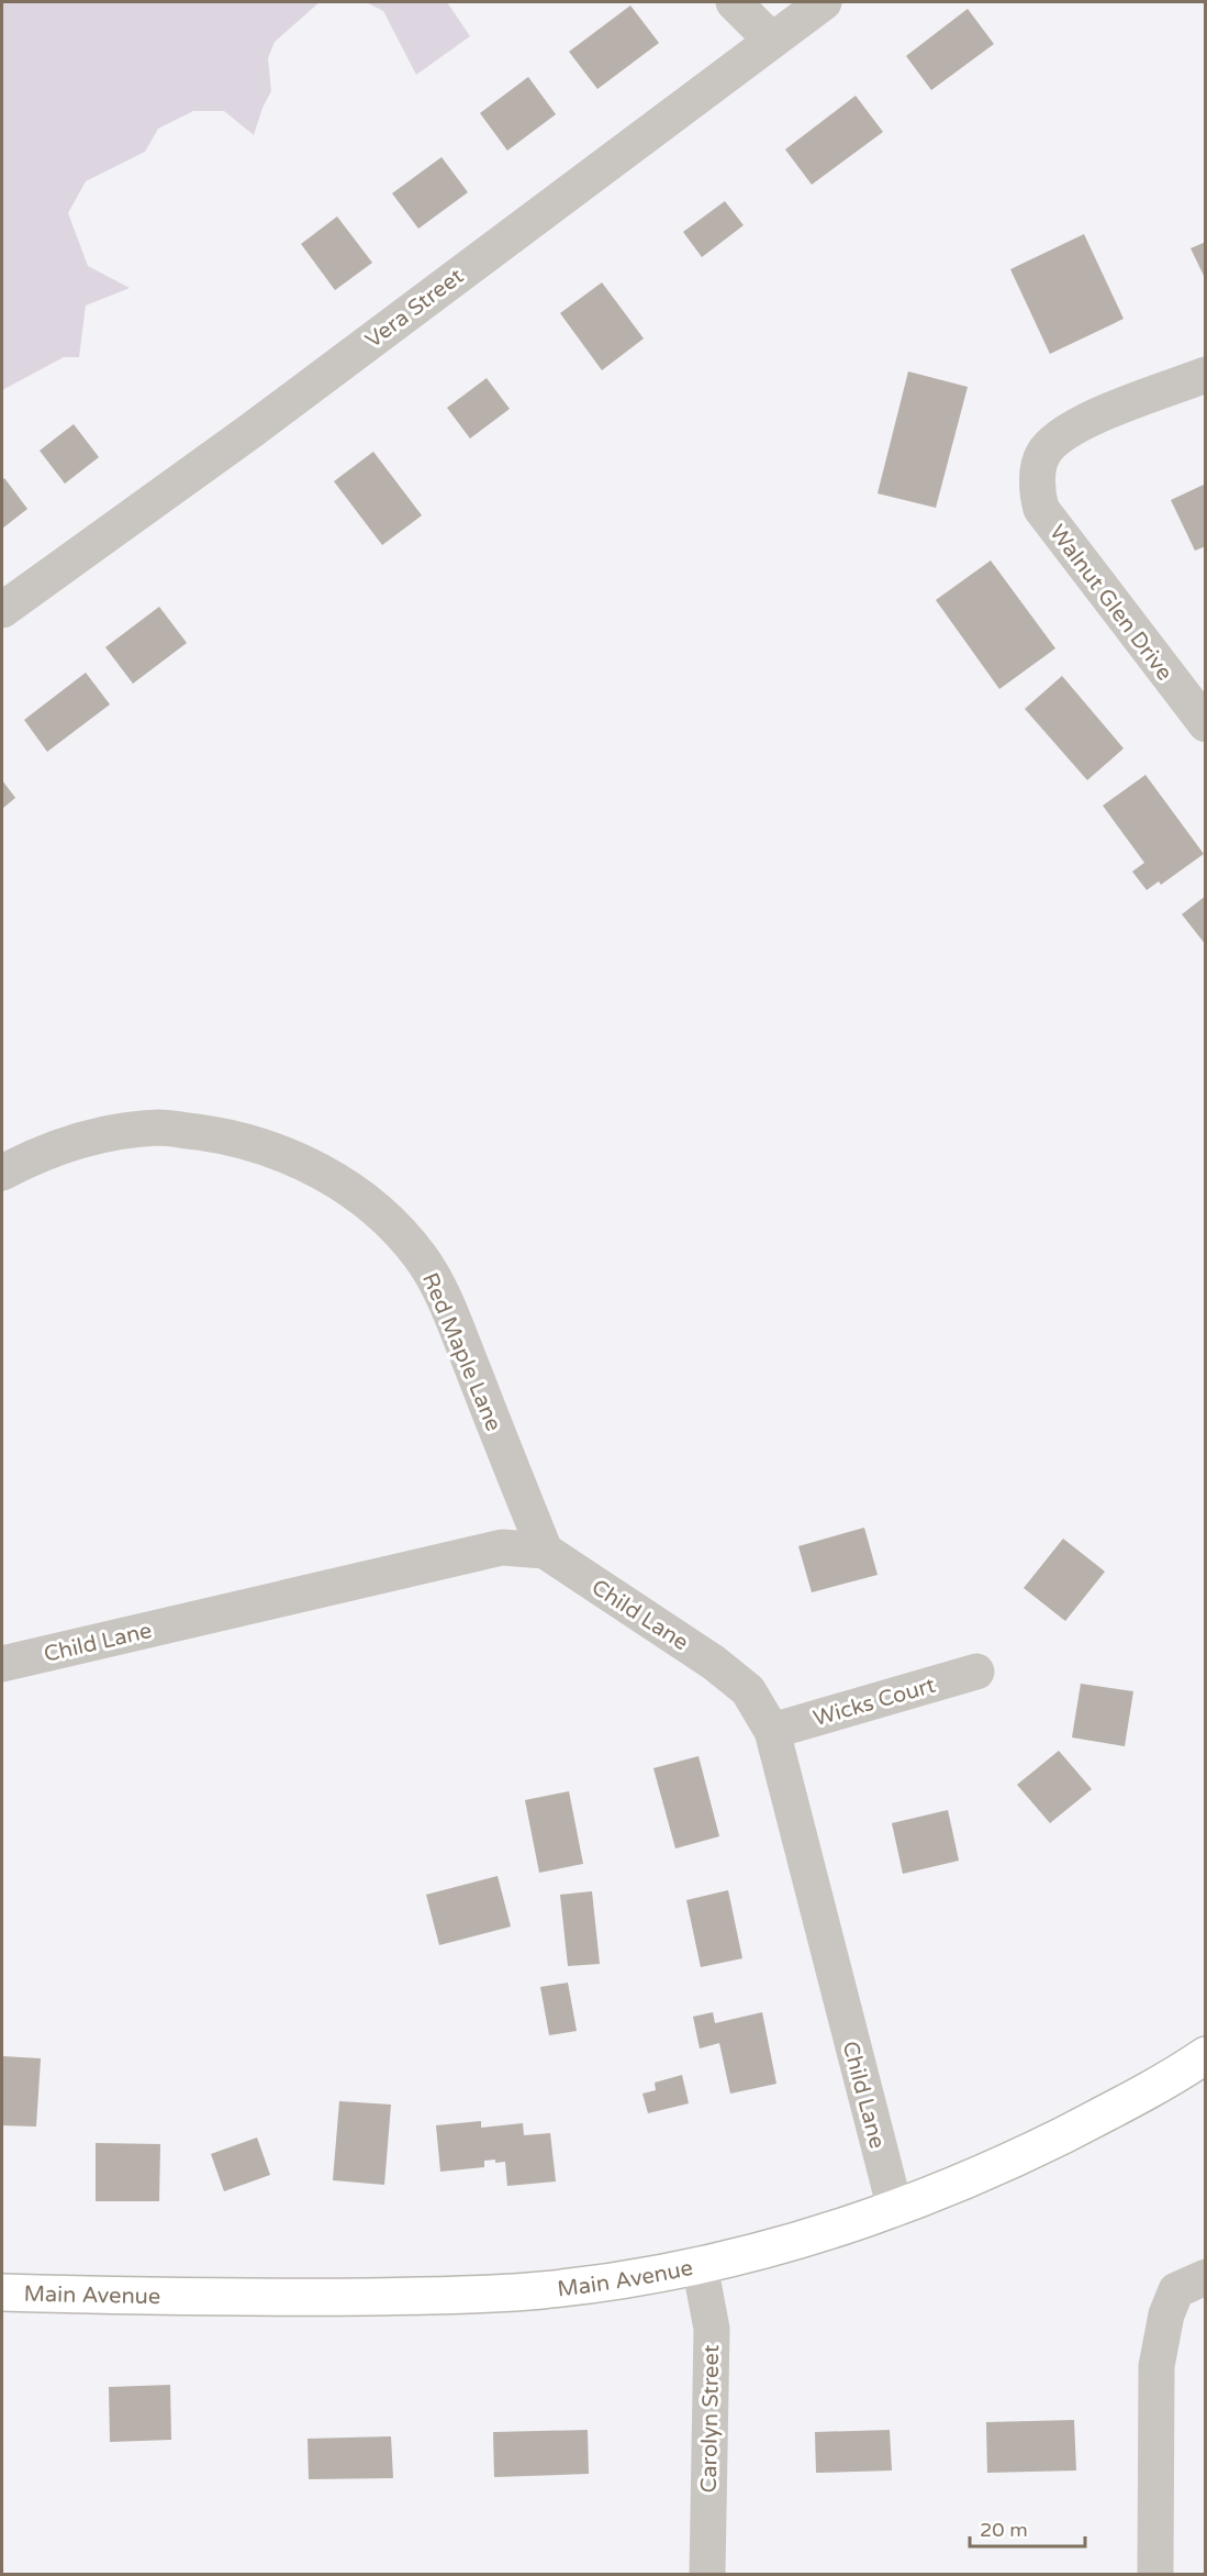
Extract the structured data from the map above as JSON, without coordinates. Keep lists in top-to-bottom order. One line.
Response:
{"streets":{"main road":["Main Avenue"],"street":["Vera Street","Walnut Glen Drive","Red Maple Lane","Child Lane","Wicks Court","Carolyn Street"]},"crossings":[["Red Maple Lane","Child Lane"],["Child Lane","Wicks Court"],["Child Lane","Main Avenue"],["Main Avenue","Carolyn Street"]],"scale_bar":"20 m"}
